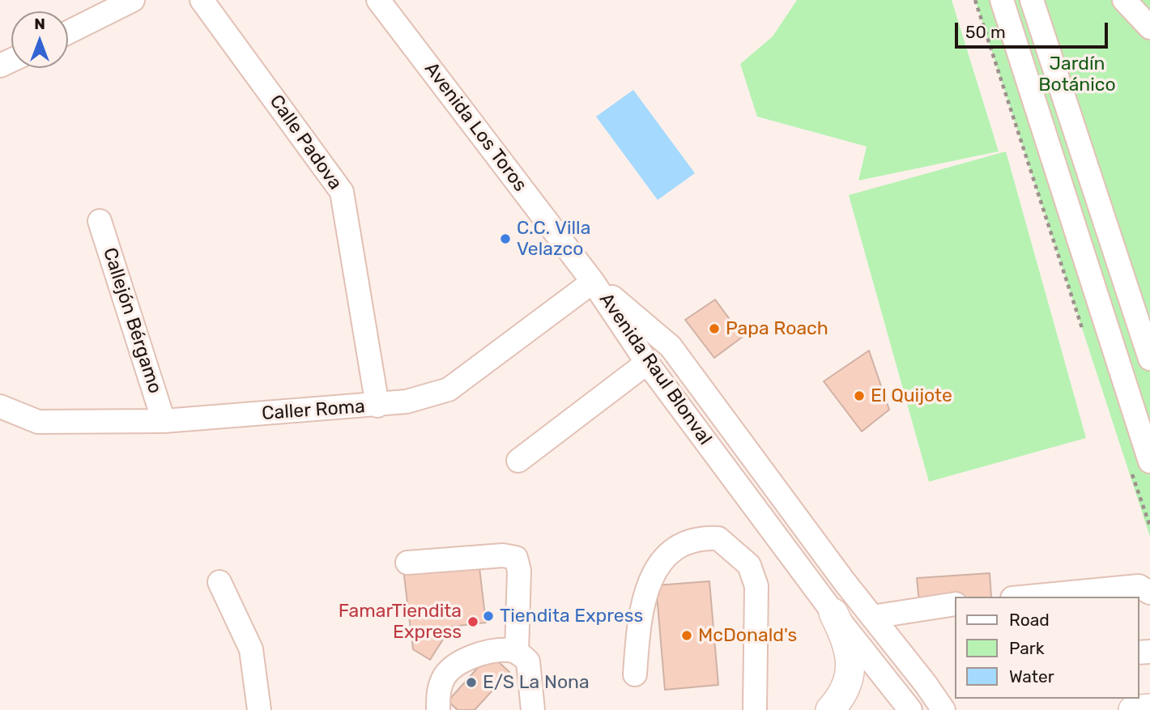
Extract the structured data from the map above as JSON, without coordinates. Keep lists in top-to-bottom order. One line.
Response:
{"streets":{"street":["Avenida Los Toros","Calle Padova","Callejón Bérgamo","Avenida Raul Blonval","Caller Roma"]},"crossings":[["Avenida Los Toros","Avenida Raul Blonval"],["Avenida Los Toros","Caller Roma"],["Calle Padova","Caller Roma"],["Callejón Bérgamo","Caller Roma"],["Avenida Raul Blonval","Caller Roma"]],"parks":["Jardín Botánico"],"places":["C.C. Villa Velazco","Papa Roach","El Quijote","Tiendita Express","FamarTiendita Express","McDonald's","E/S La Nona"],"legend":["Road","Park","Water"],"scale_bar":"50 m","north":"top"}
